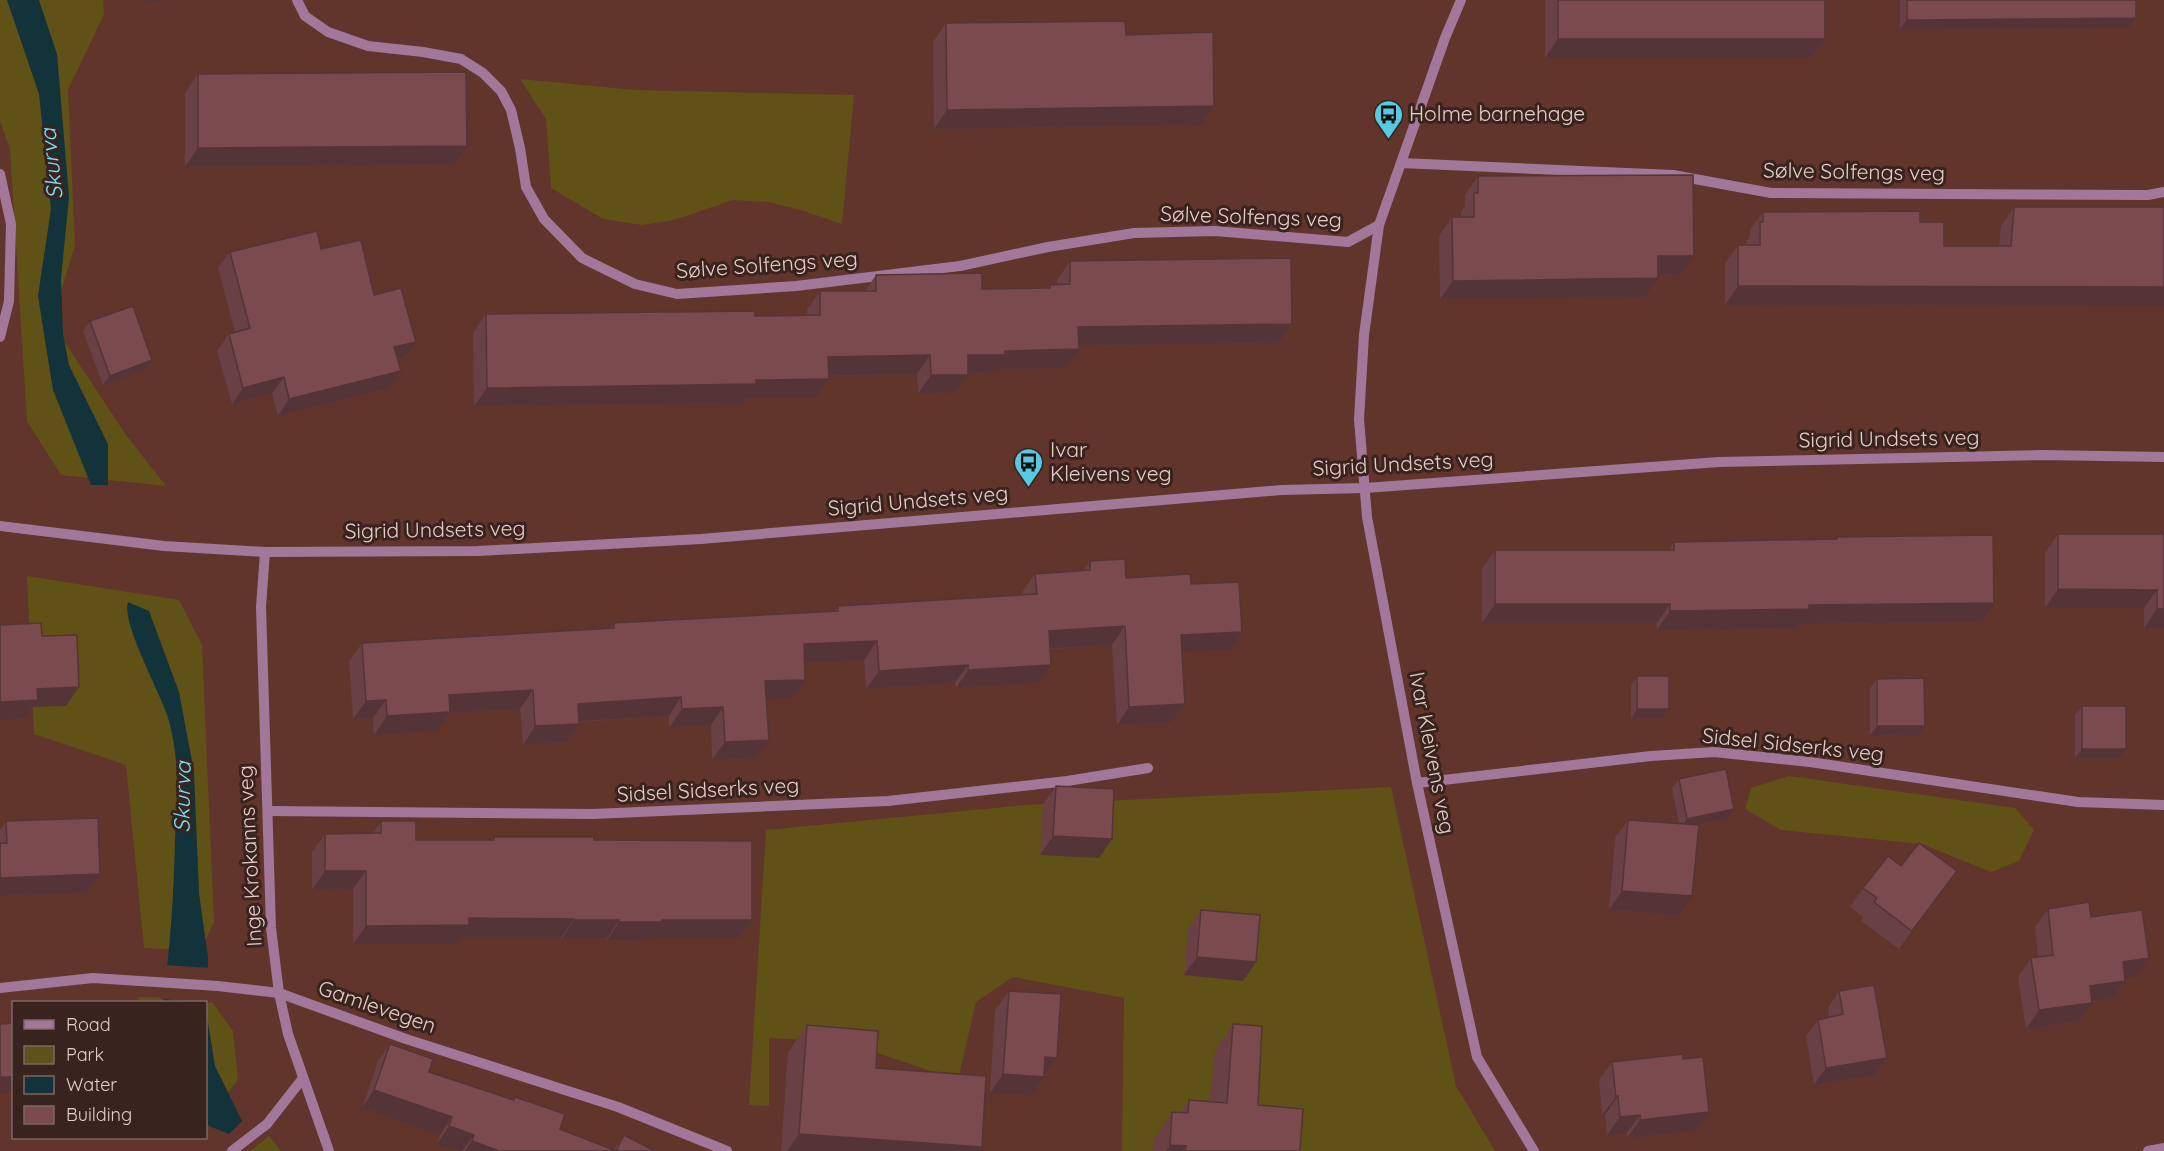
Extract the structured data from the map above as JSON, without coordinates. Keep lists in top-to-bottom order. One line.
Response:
{"streets":{"street":["Sølve Solfengs veg","Sigrid Undsets veg","Sidsel Sidserks veg","Ivar Kleivens veg","Inge Krokanns veg","Gamlevegen"]},"crossings":[["Sølve Solfengs veg","Ivar Kleivens veg"],["Sigrid Undsets veg","Ivar Kleivens veg"],["Sigrid Undsets veg","Inge Krokanns veg"],["Sidsel Sidserks veg","Ivar Kleivens veg"],["Sidsel Sidserks veg","Inge Krokanns veg"],["Inge Krokanns veg","Gamlevegen"]],"water":["Skurva"],"places":{"bus stop":["Holme barnehage","Ivar Kleivens veg"]},"legend":["Road","Park","Water","Building"]}
